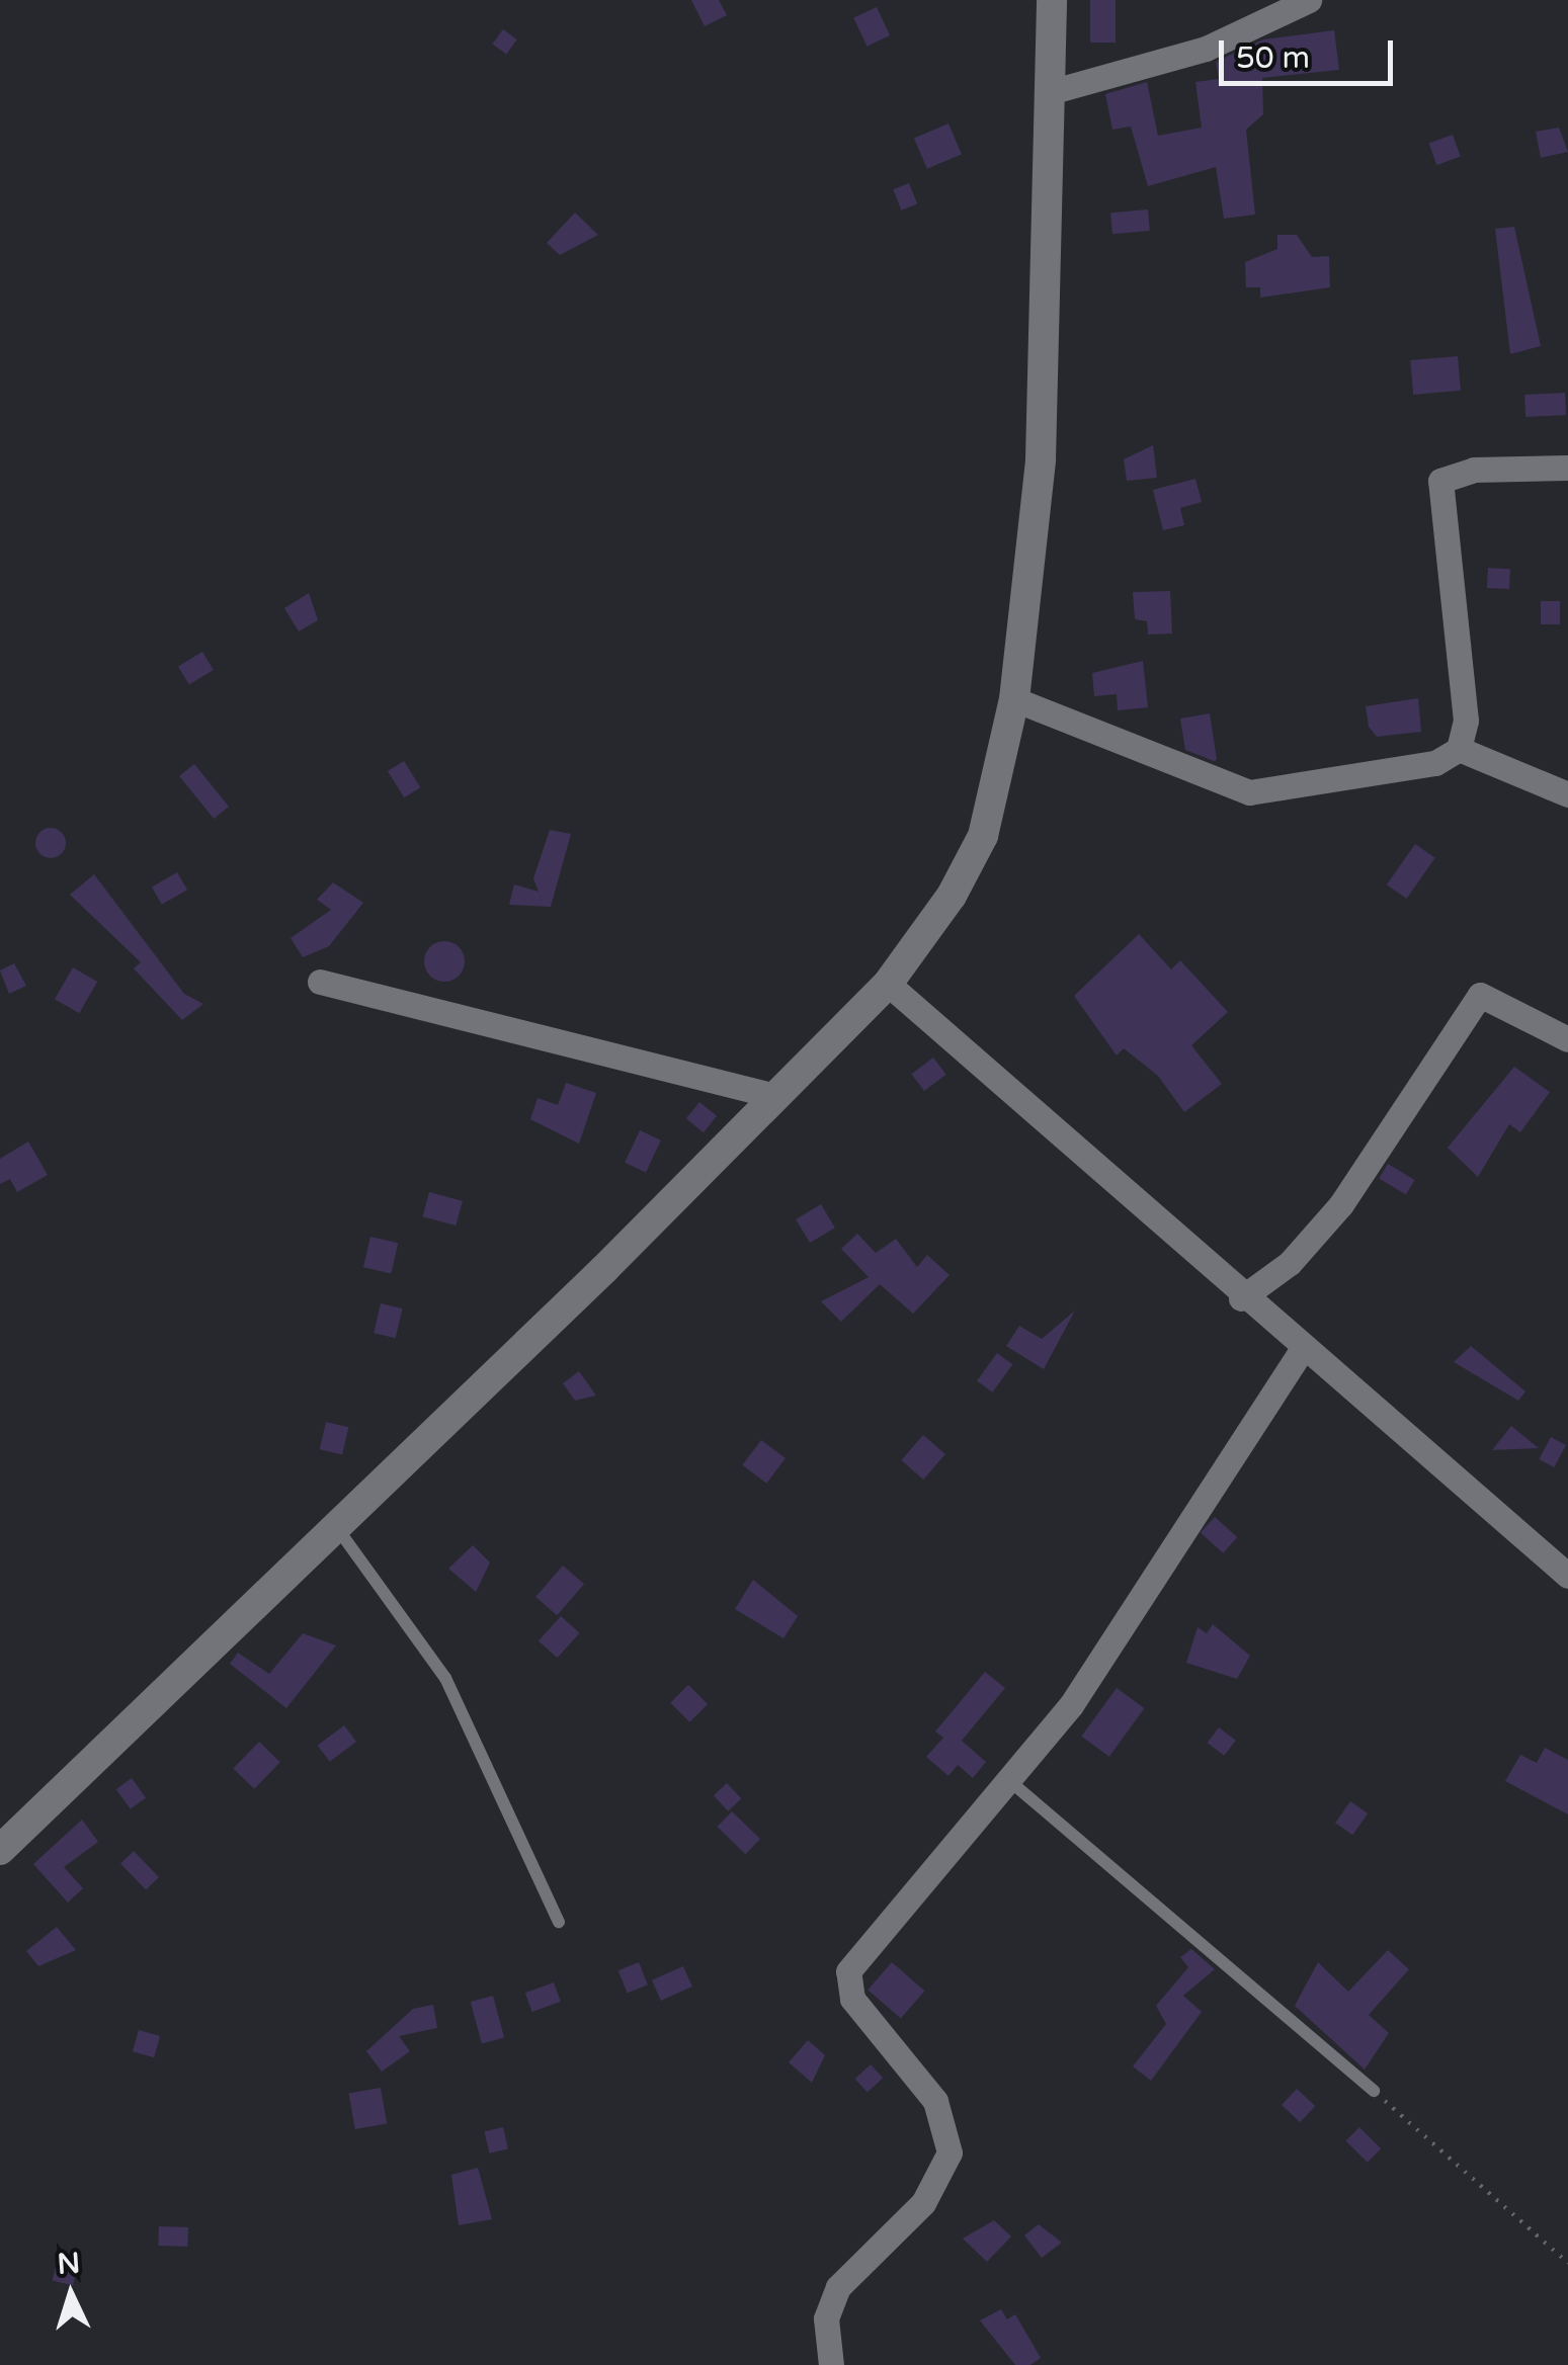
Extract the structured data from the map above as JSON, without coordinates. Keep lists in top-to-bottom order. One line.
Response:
{"scale_bar":"50 m","north":"top"}
